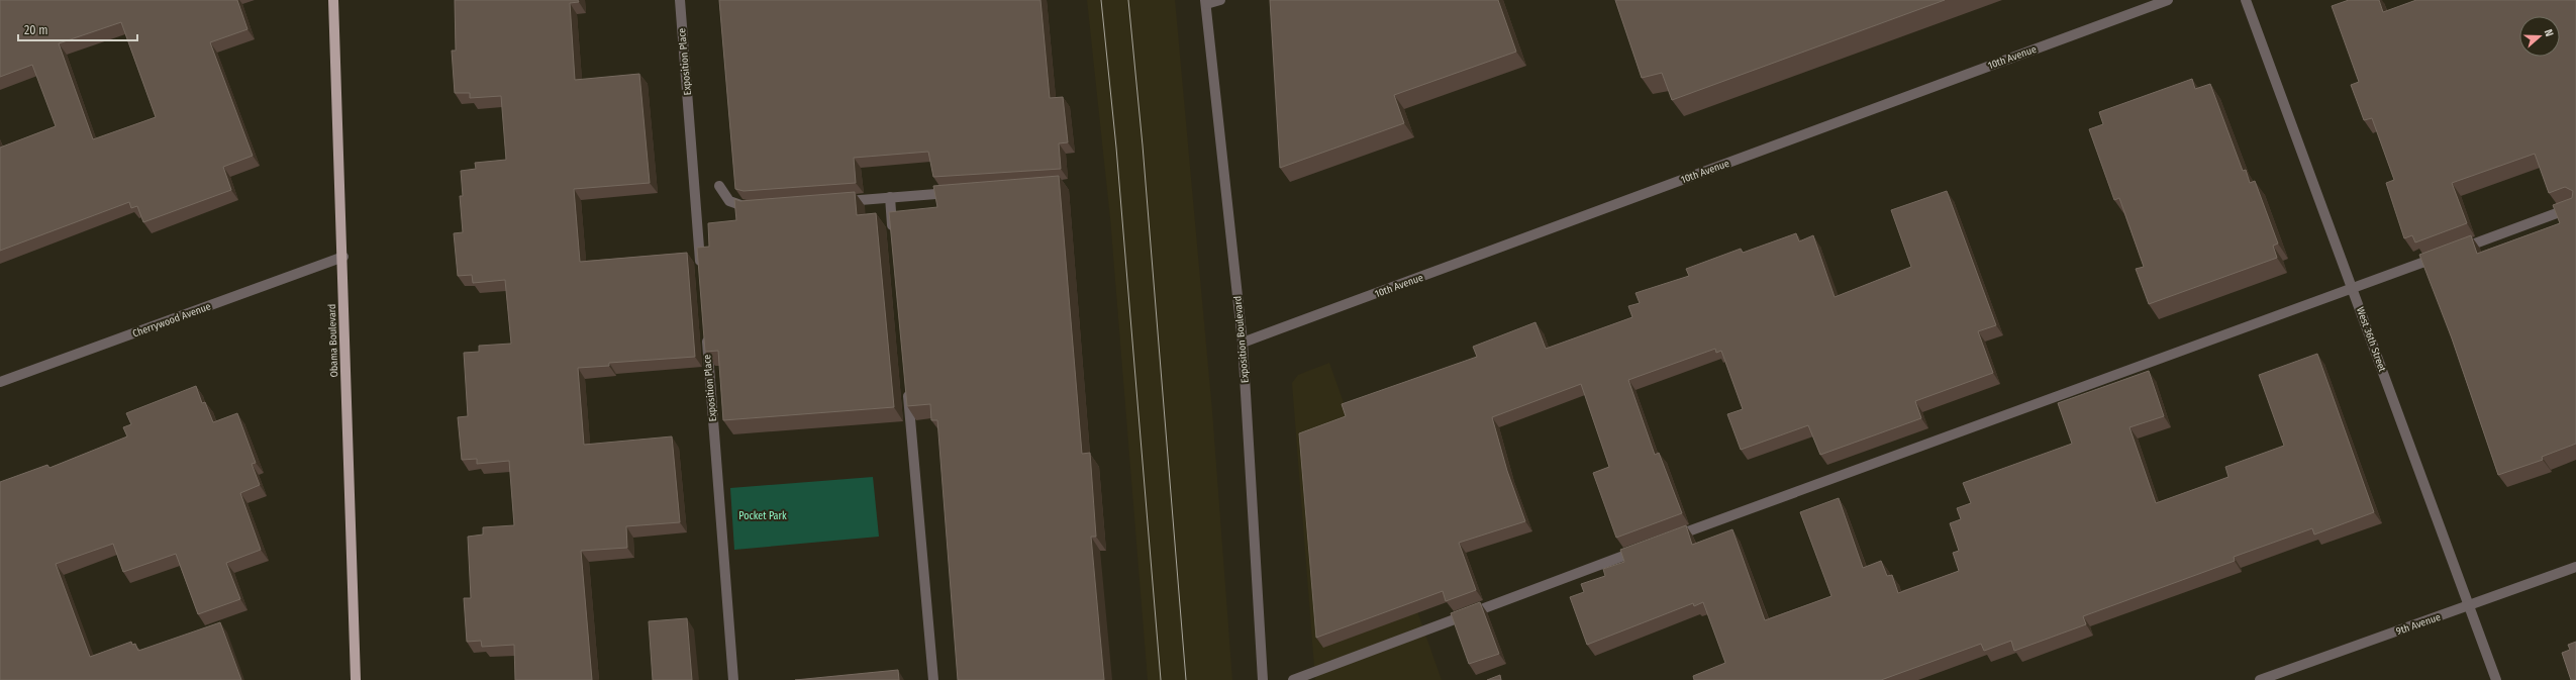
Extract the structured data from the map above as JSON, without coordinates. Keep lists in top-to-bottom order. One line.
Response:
{"streets":{"main road":["Obama Boulevard"],"street":["10th Avenue","Exposition Place","Cherrywood Avenue","Exposition Boulevard","West 36th Street","9th Avenue"]},"crossings":[["10th Avenue","Exposition Boulevard"],["Cherrywood Avenue","Obama Boulevard"],["West 36th Street","9th Avenue"]],"parks":["Pocket Park"],"scale_bar":"20 m","north":"right"}
